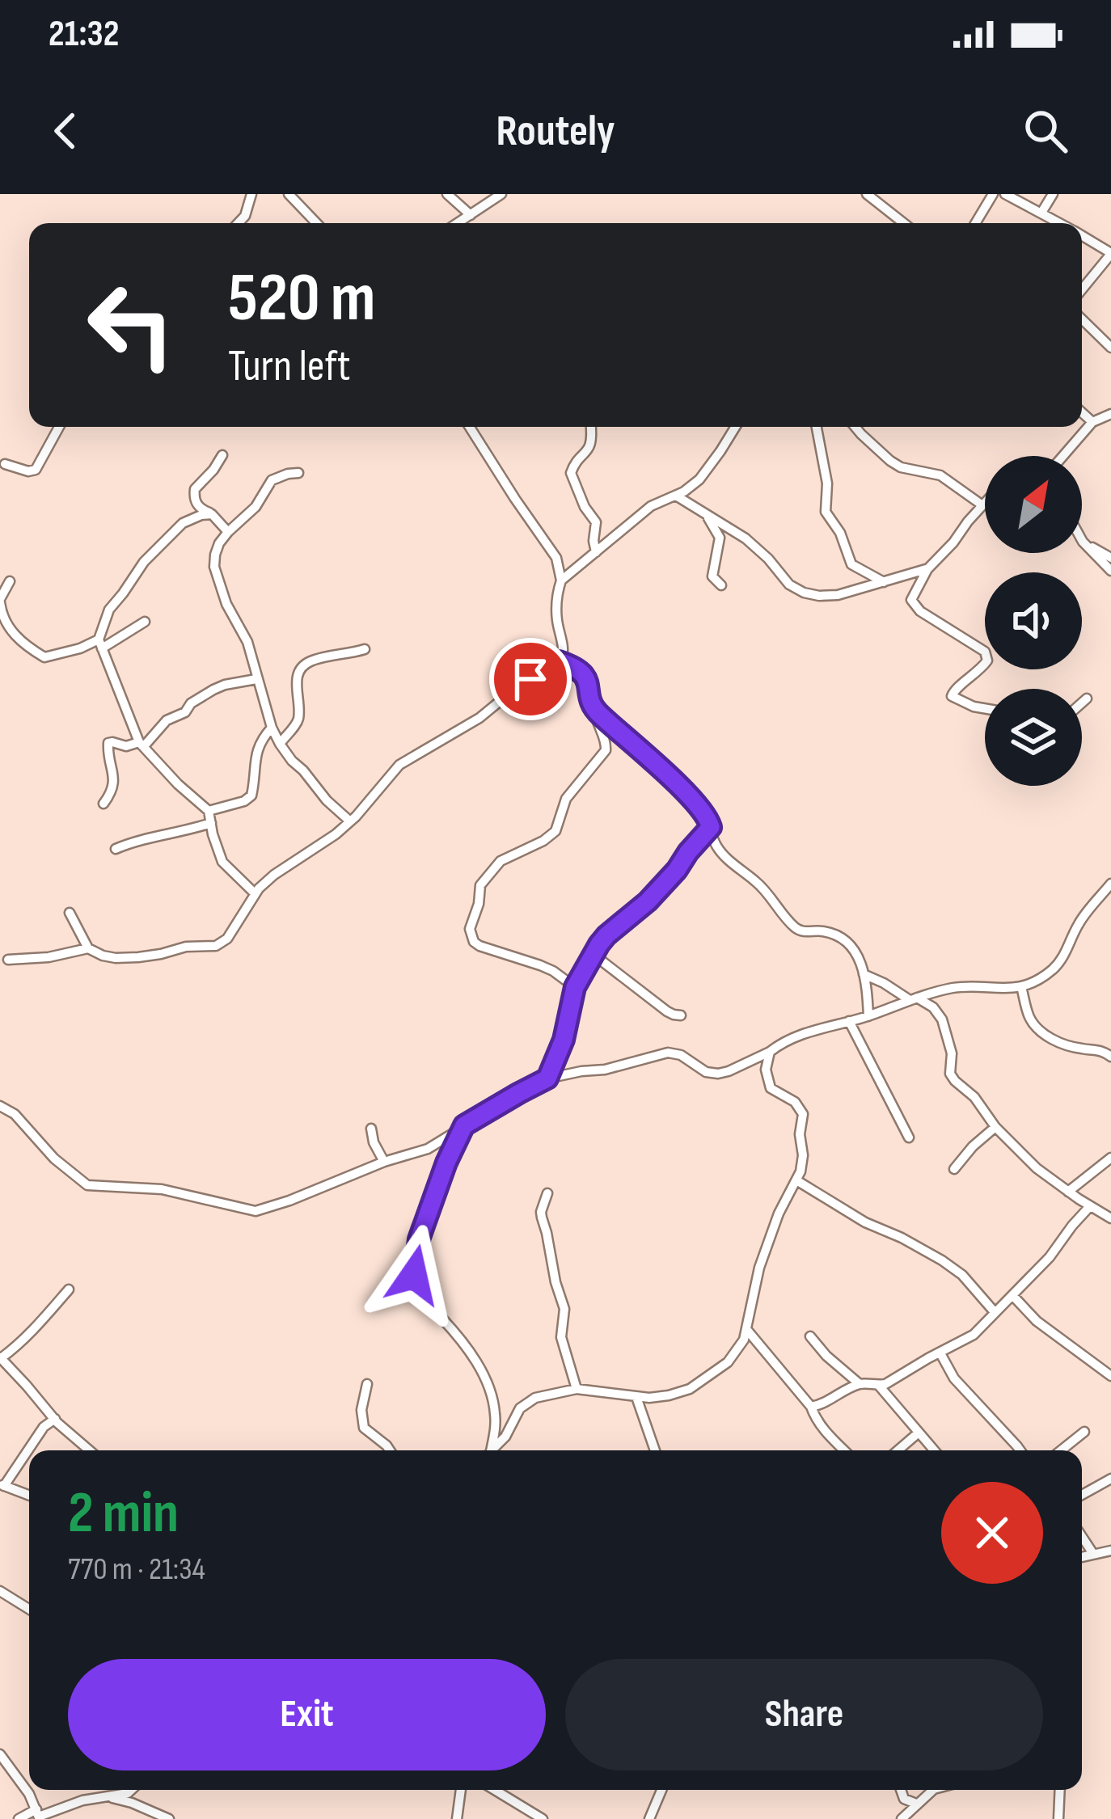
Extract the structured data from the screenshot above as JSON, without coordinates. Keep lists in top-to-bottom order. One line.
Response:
{"north":"top right","page":{"status":"21:32","header":"Routely","turn":["520 m","Turn left"],"heading":["2 min","770 m · 21:34"],"buttons":["Exit","Share"]}}
